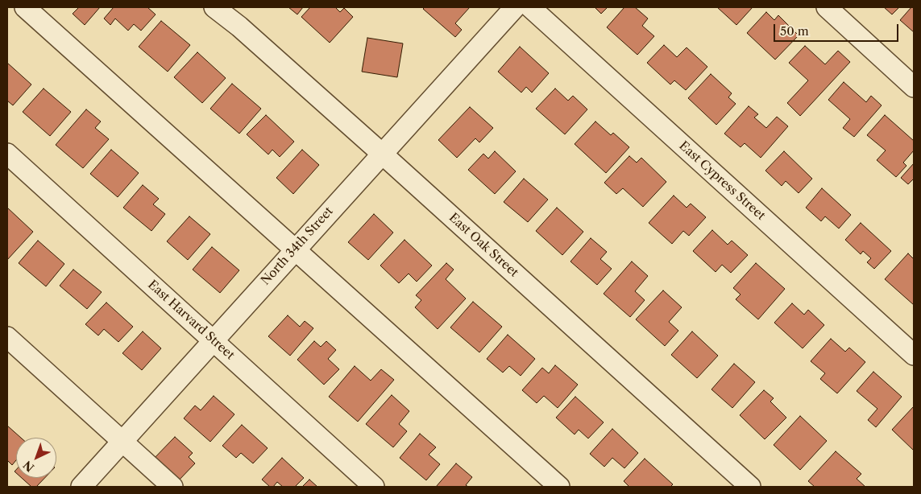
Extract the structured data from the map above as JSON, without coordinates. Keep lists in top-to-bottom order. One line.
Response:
{"streets":{"street":["East Cypress Street","East Oak Street","North 34th Street","East Harvard Street"]},"crossings":[["East Oak Street","North 34th Street"],["North 34th Street","East Harvard Street"]],"scale_bar":"50 m","north":"bottom left"}
